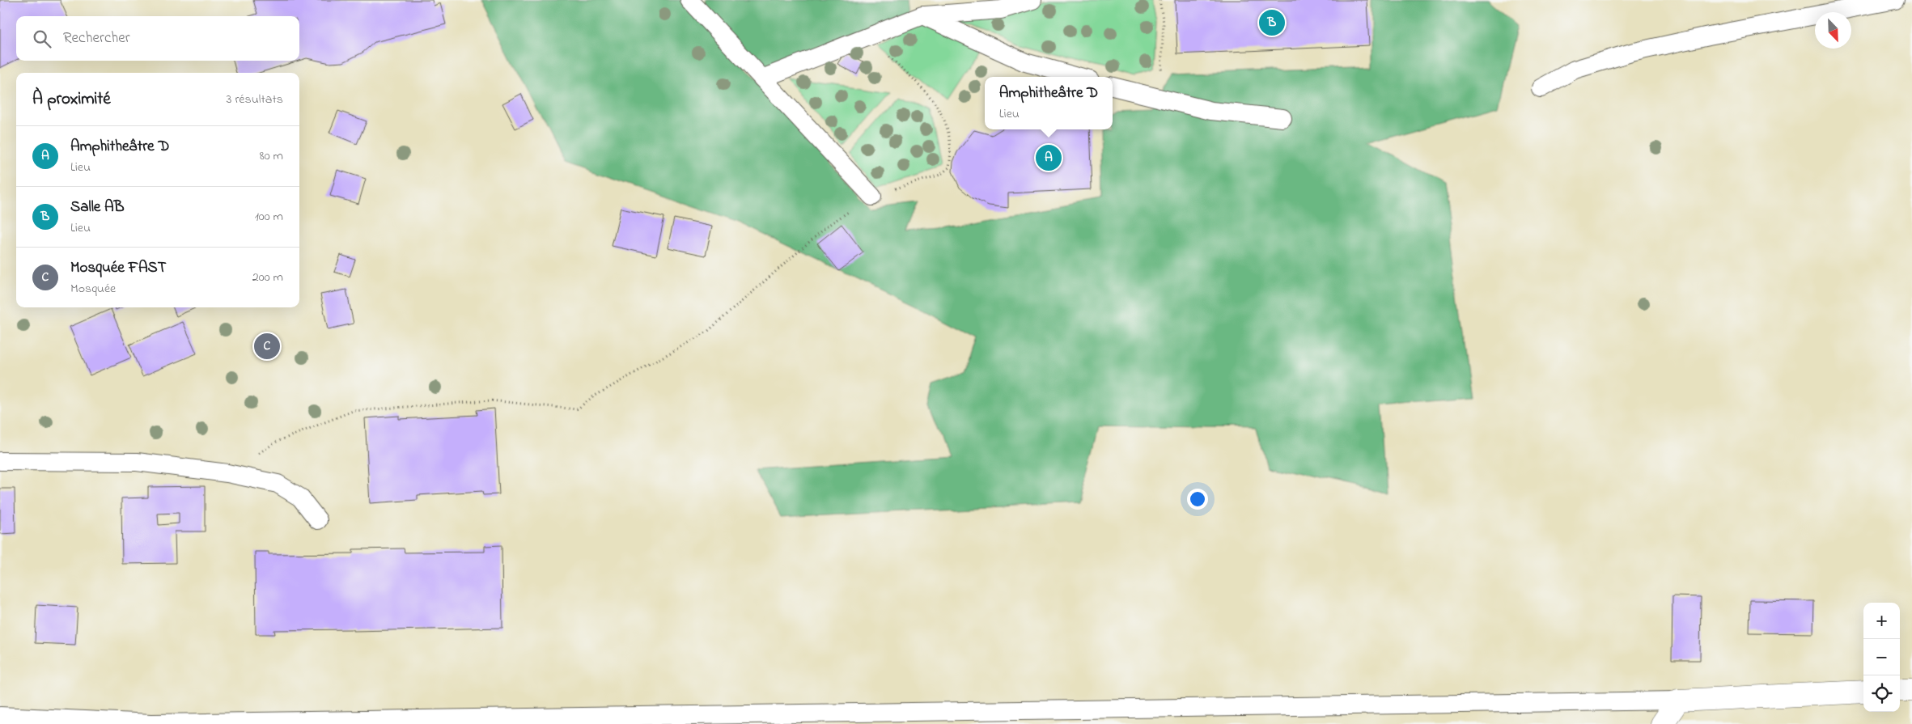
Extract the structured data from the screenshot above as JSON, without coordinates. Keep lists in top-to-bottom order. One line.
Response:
{"north":"bottom right","page":{"pins":["B","A","C"],"search":"Rechercher","heading":["À proximité","3 résultats"],"popup":["Amphitheâtre D","Lieu"],"list":[{"mark":"A","name":"Amphitheâtre D","note":"Lieu","value":"80 m"},{"mark":"B","name":"Salle AB","note":"Lieu","value":"100 m"},{"mark":"C","name":"Mosquée FAST","note":"Mosquée","value":"200 m"}],"map_buttons":["+","−"]}}
